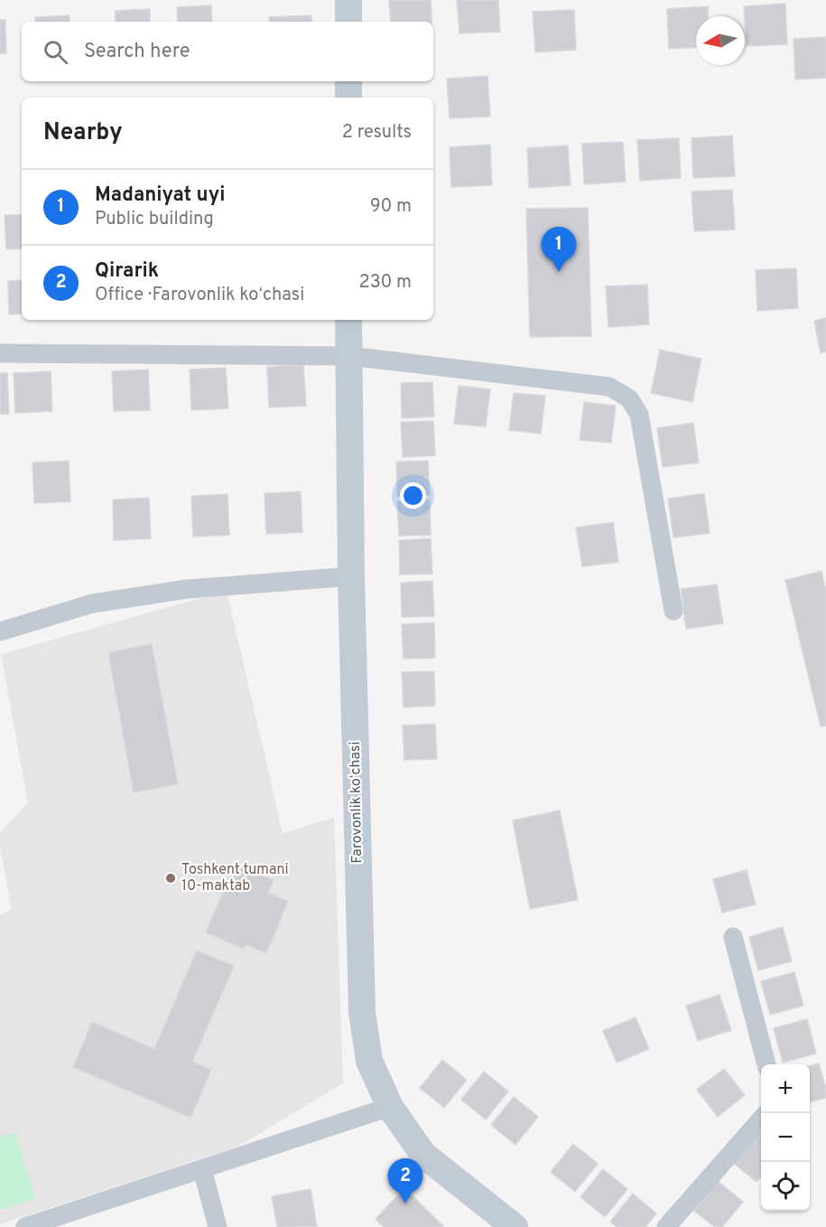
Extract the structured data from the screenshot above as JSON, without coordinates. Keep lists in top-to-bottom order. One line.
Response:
{"streets":{"street":["Farovonlik koʻchasi"]},"places":["Toshkent tumani 10-maktab"],"north":"left","page":{"search":"Search here","heading":["Nearby","2 results"],"list":[{"mark":"1","name":"Madaniyat uyi","note":"Public building","value":"90 m"},{"mark":"2","name":"Qirarik","note":"Office · Farovonlik koʻchasi","value":"230 m"}],"pins":["1","2"],"map_buttons":["+","−"]}}
